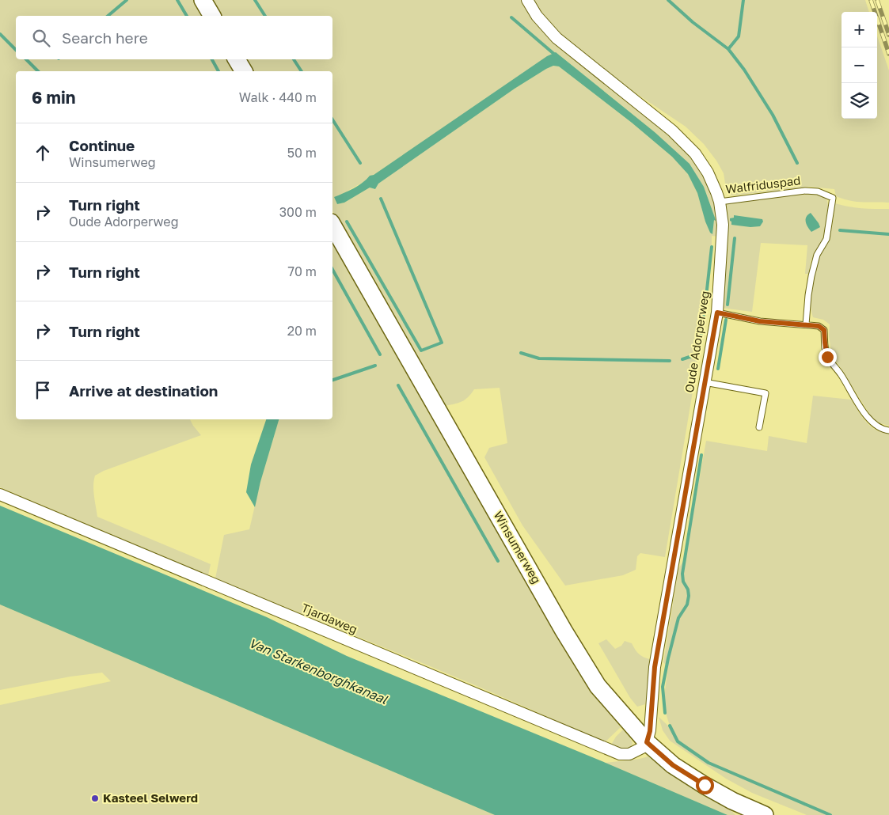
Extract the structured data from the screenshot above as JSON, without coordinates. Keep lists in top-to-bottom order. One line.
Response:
{"streets":{"main road":["Winsumerweg"],"street":["Oude Adorperweg","Tjardaweg"],"lane":["Walfriduspad"]},"crossings":[["Walfriduspad","Oude Adorperweg"],["Oude Adorperweg","Winsumerweg"],["Oude Adorperweg","Tjardaweg"],["Winsumerweg","Tjardaweg"]],"water":["Van Starkenborghkanaal"],"places":["Kasteel Selwerd"],"page":{"map_buttons":["+","−"],"search":"Search here","heading":["6 min","Walk · 440 m"],"list":[["Continue","Winsumerweg","50 m"],["Turn right","Oude Adorperweg","300 m"],["Turn right","70 m"],["Turn right","20 m"],"Arrive at destination"]}}
